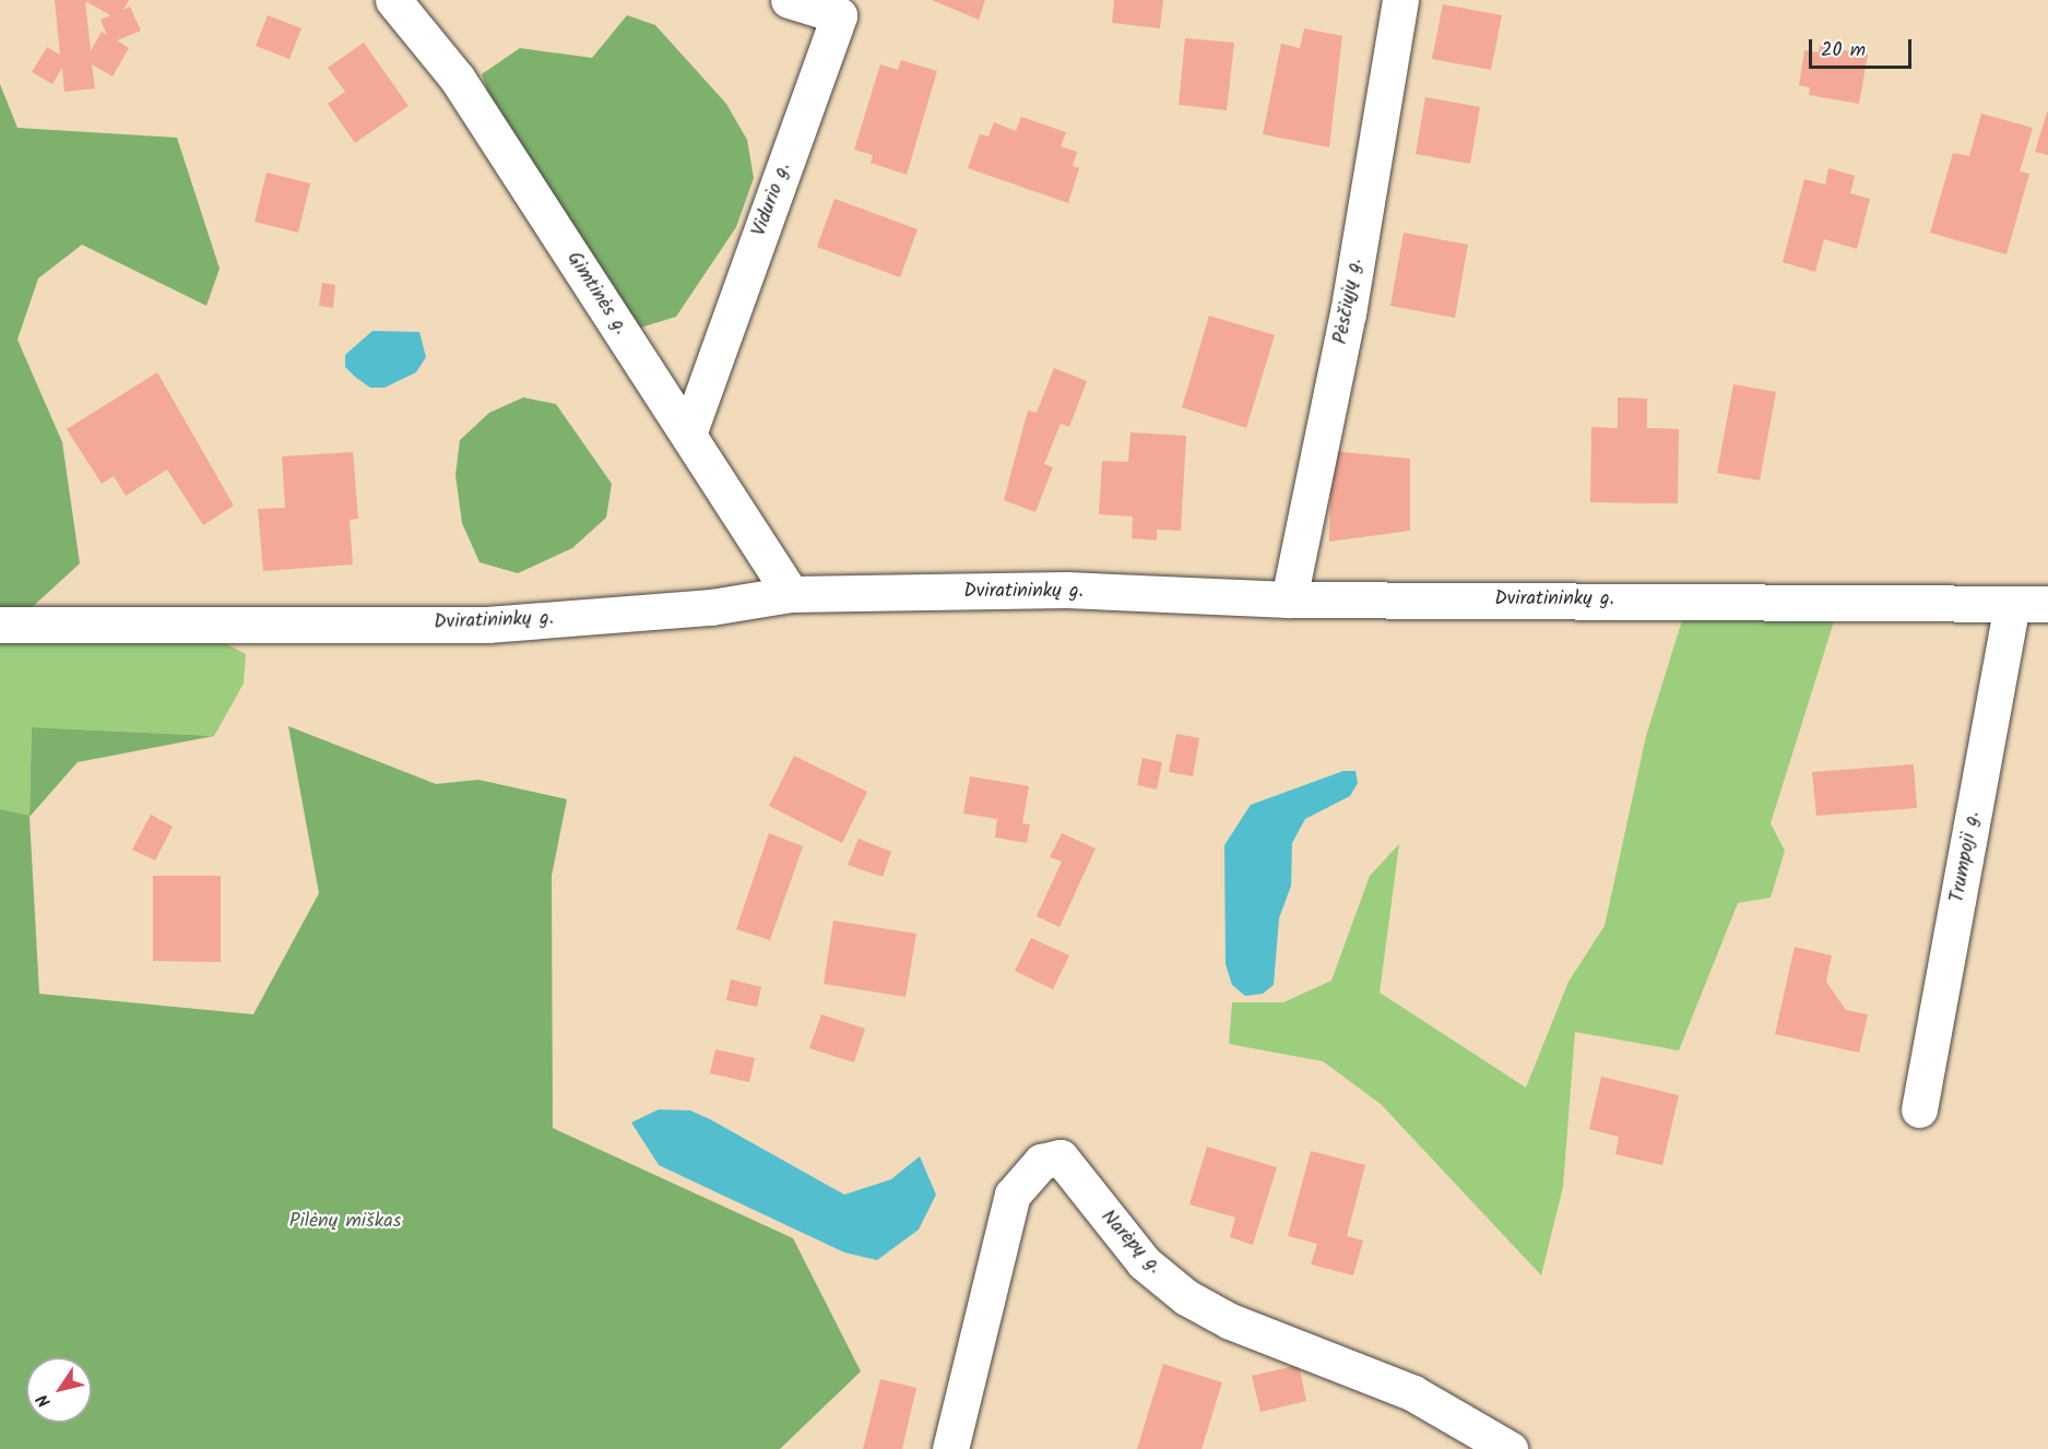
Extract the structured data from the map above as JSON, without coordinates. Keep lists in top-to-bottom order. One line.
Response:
{"streets":{"street":["Vidurio g.","Gimtinės g.","Pėsčiųjų g.","Dviratininkų g.","Trumpoji g.","Narėpų g."]},"crossings":[["Vidurio g.","Gimtinės g."],["Gimtinės g.","Dviratininkų g."],["Pėsčiųjų g.","Dviratininkų g."],["Dviratininkų g.","Trumpoji g."]],"parks":["Pilėnų miškas"],"scale_bar":"20 m","north":"bottom left"}
